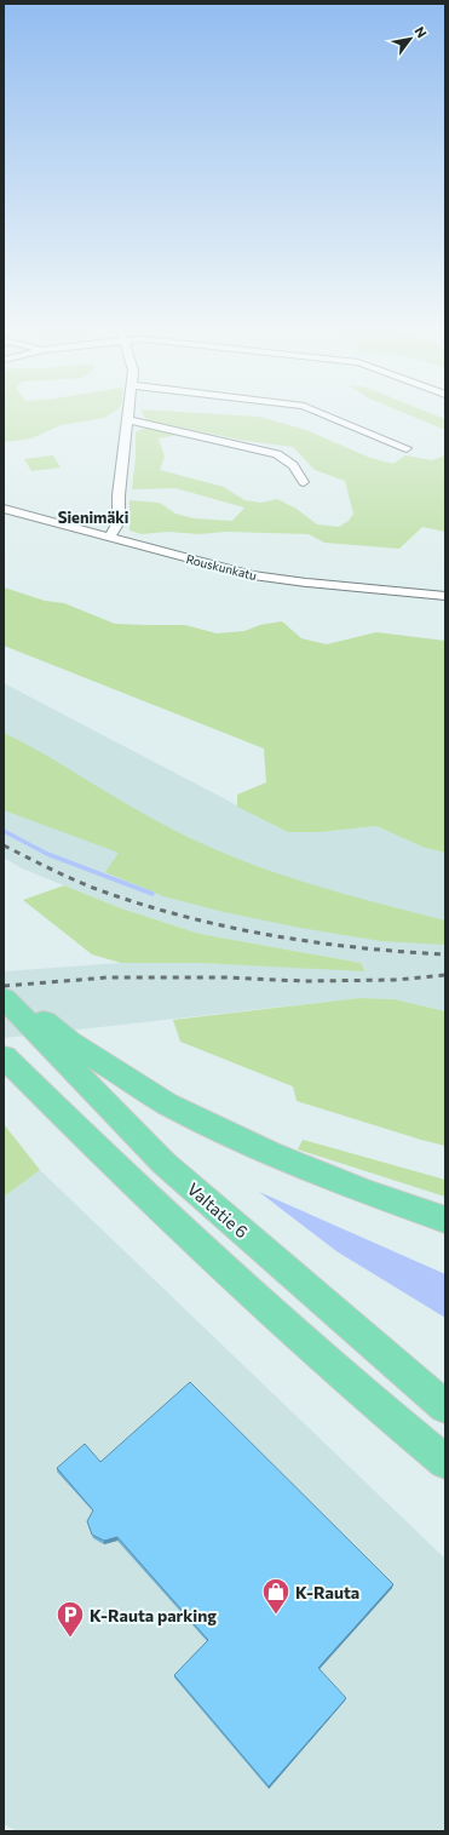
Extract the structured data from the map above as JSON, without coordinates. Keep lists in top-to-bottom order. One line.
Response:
{"streets":{"highway":["Valtatie 6"],"street":["Rouskunkatu"]},"districts":["Sienimäki"],"places":{"shop":["K-Rauta"],"parking":["K-Rauta parking"]},"north":"top right"}
